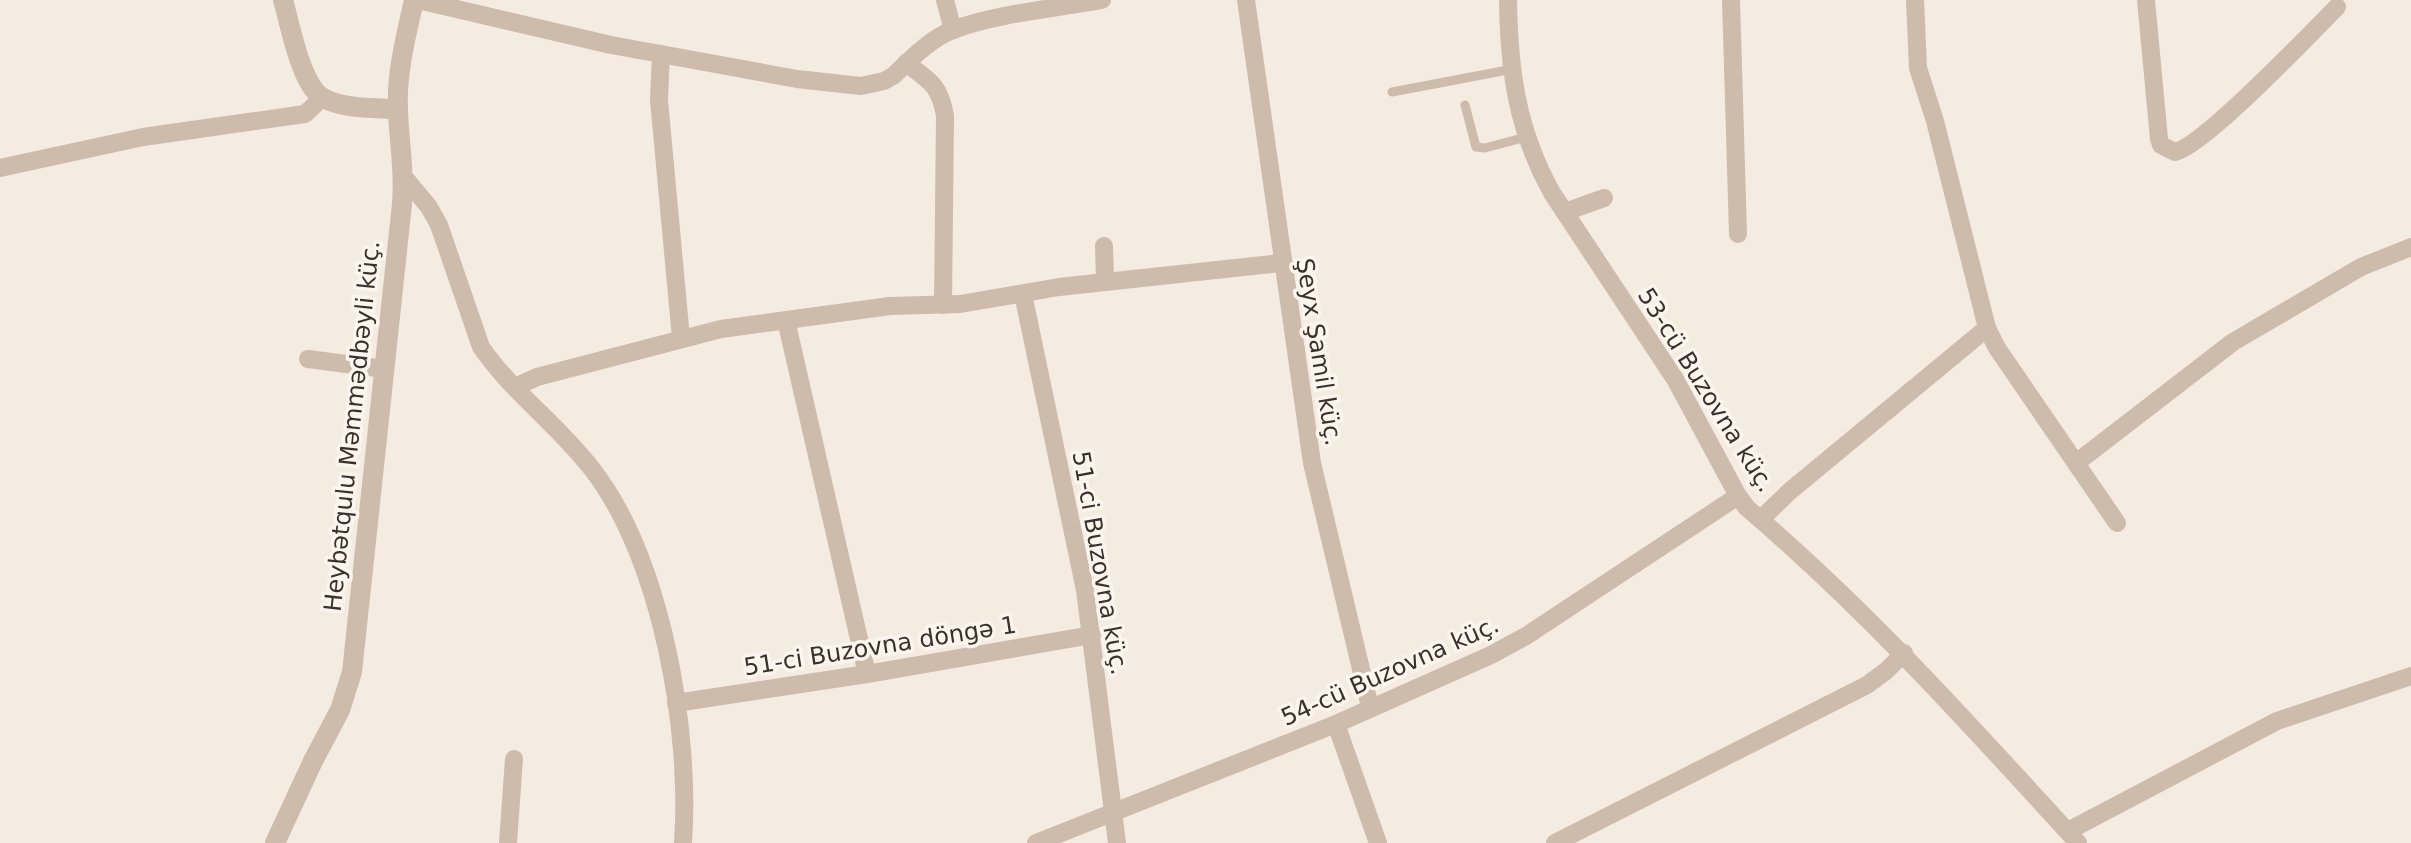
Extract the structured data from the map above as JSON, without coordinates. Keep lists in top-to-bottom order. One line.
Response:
{"streets":{"street":["Şeyx Şamil küç.","53-cü Buzovna küç.","Heybətqulu Məmmədbəyli küç.","51-ci Buzovna küç.","51-ci Buzovna döngə 1","54-cü Buzovna küç."]},"crossings":[["Şeyx Şamil küç.","54-cü Buzovna küç."],["53-cü Buzovna küç.","54-cü Buzovna küç."],["51-ci Buzovna küç.","51-ci Buzovna döngə 1"],["51-ci Buzovna küç.","54-cü Buzovna küç."]]}
